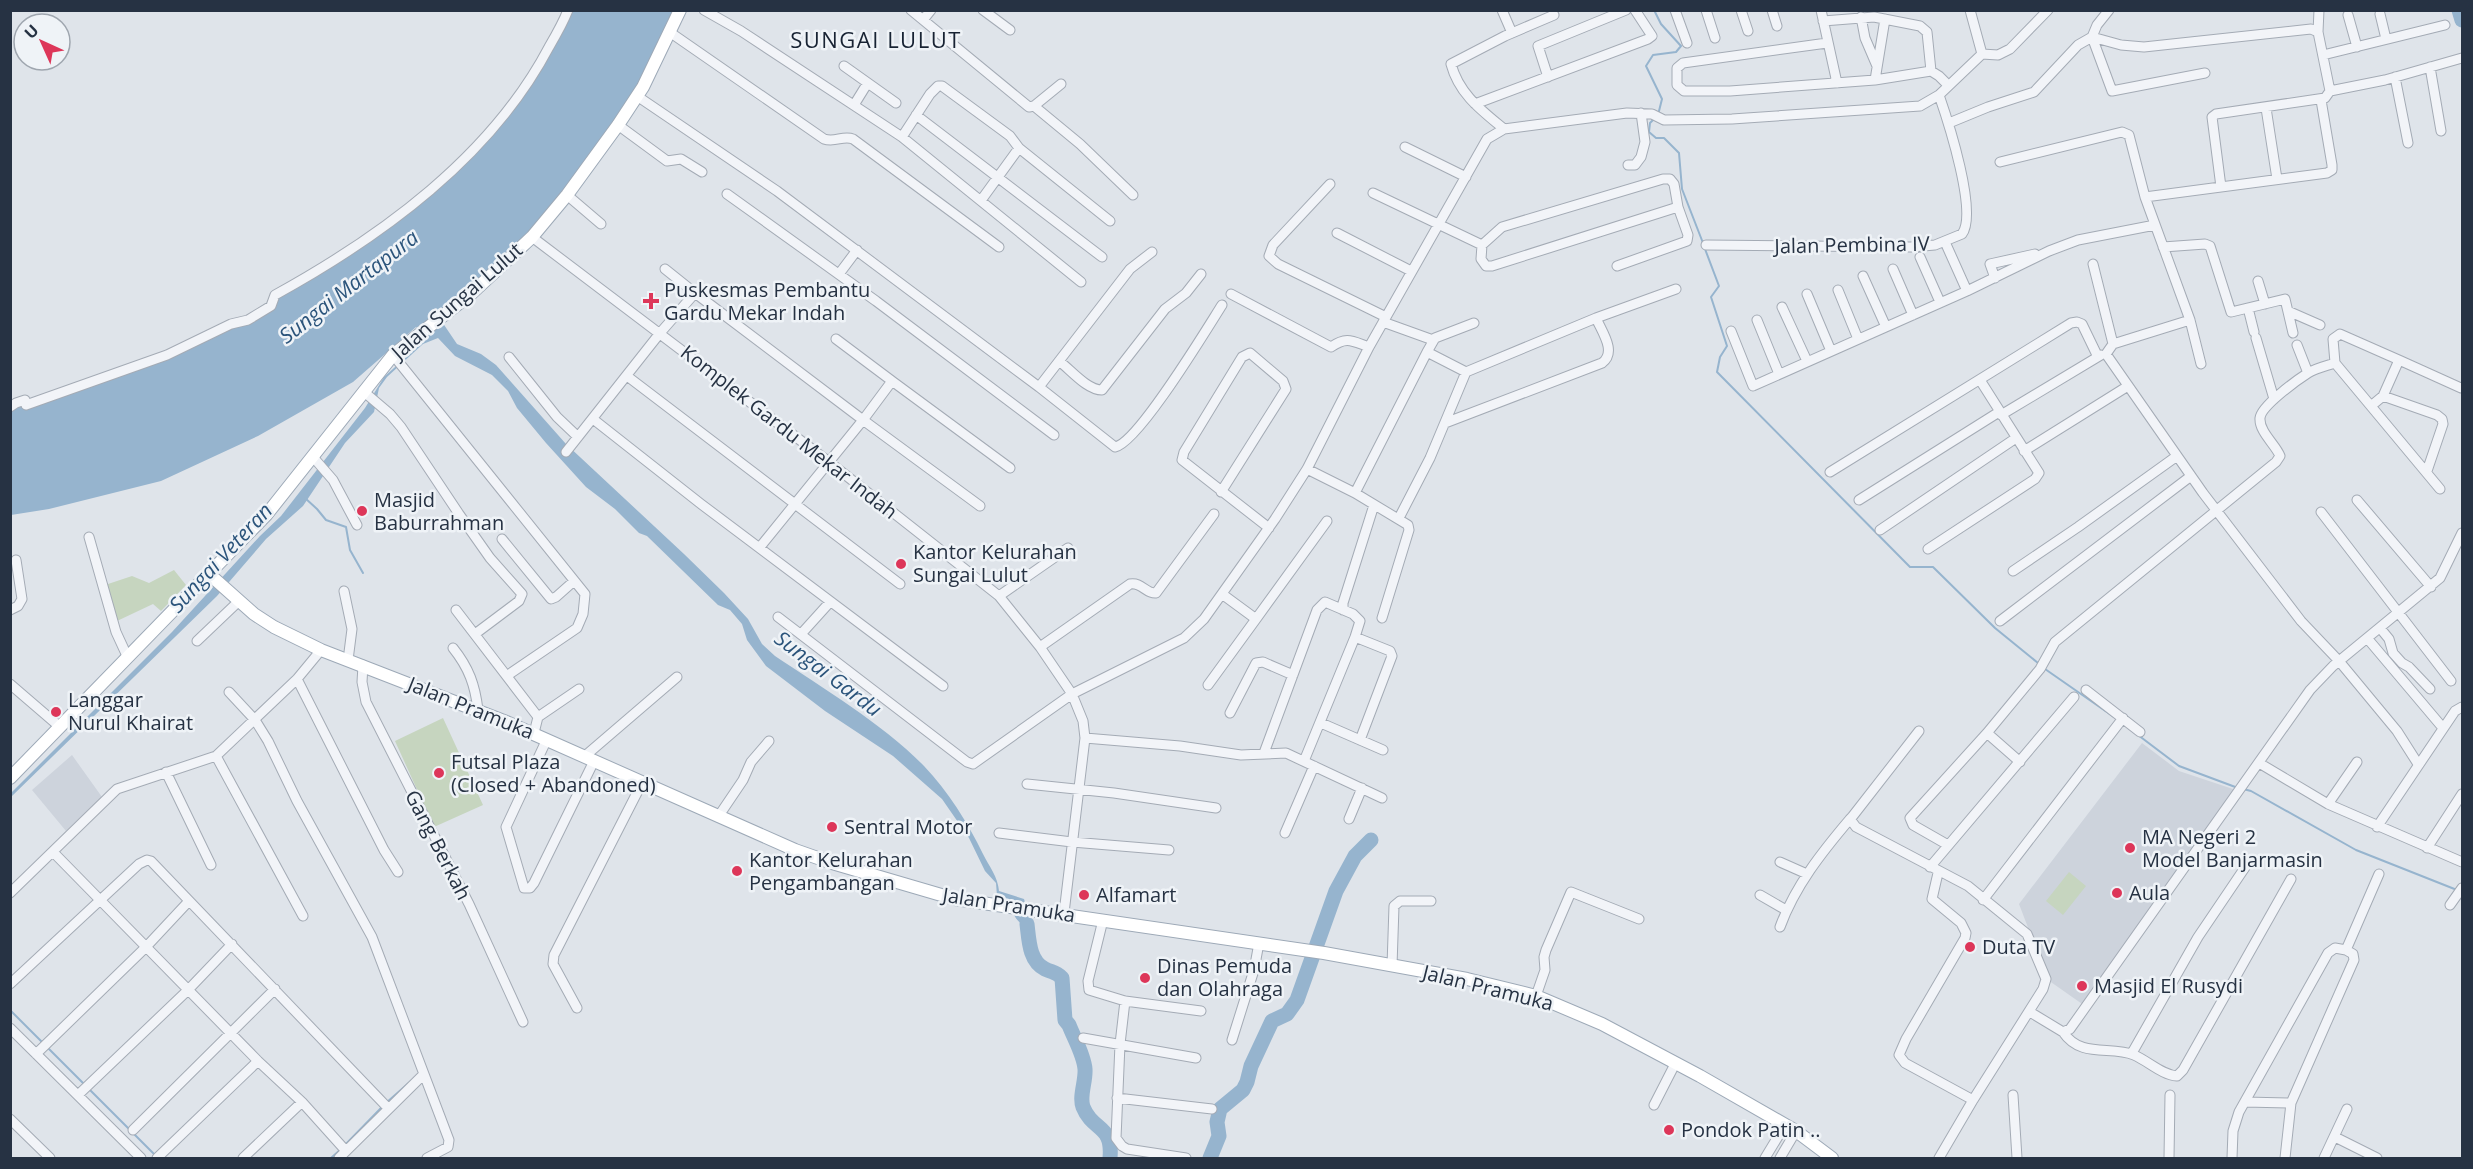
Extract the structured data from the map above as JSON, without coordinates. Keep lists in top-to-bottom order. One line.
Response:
{"streets":{"main road":["Jalan Sungai Lulut","Jalan Pramuka"],"street":["Jalan Pembina IV","Komplek Gardu Mekar Indah","Gang Berkah"]},"crossings":[["Jalan Sungai Lulut","Komplek Gardu Mekar Indah"],["Jalan Sungai Lulut","Jalan Pramuka"],["Komplek Gardu Mekar Indah","Jalan Pramuka"],["Jalan Pramuka","Gang Berkah"]],"districts":["SUNGAI LULUT"],"water":["Sungai Martapura","Sungai Veteran","Sungai Gardu"],"places":{"health":["Puskesmas Pembantu Gardu Mekar Indah"],"other":["Masjid Baburrahman","Kantor Kelurahan Sungai Lulut","Langgar Nurul Khairat","Futsal Plaza (Closed + Abandoned)","Sentral Motor","MA Negeri 2 Model Banjarmasin","Kantor Kelurahan Pengambangan","Aula","Alfamart","Duta TV","Dinas Pemuda dan Olahraga","Masjid El Rusydi","Pondok Patin .."]},"north":"top left"}
